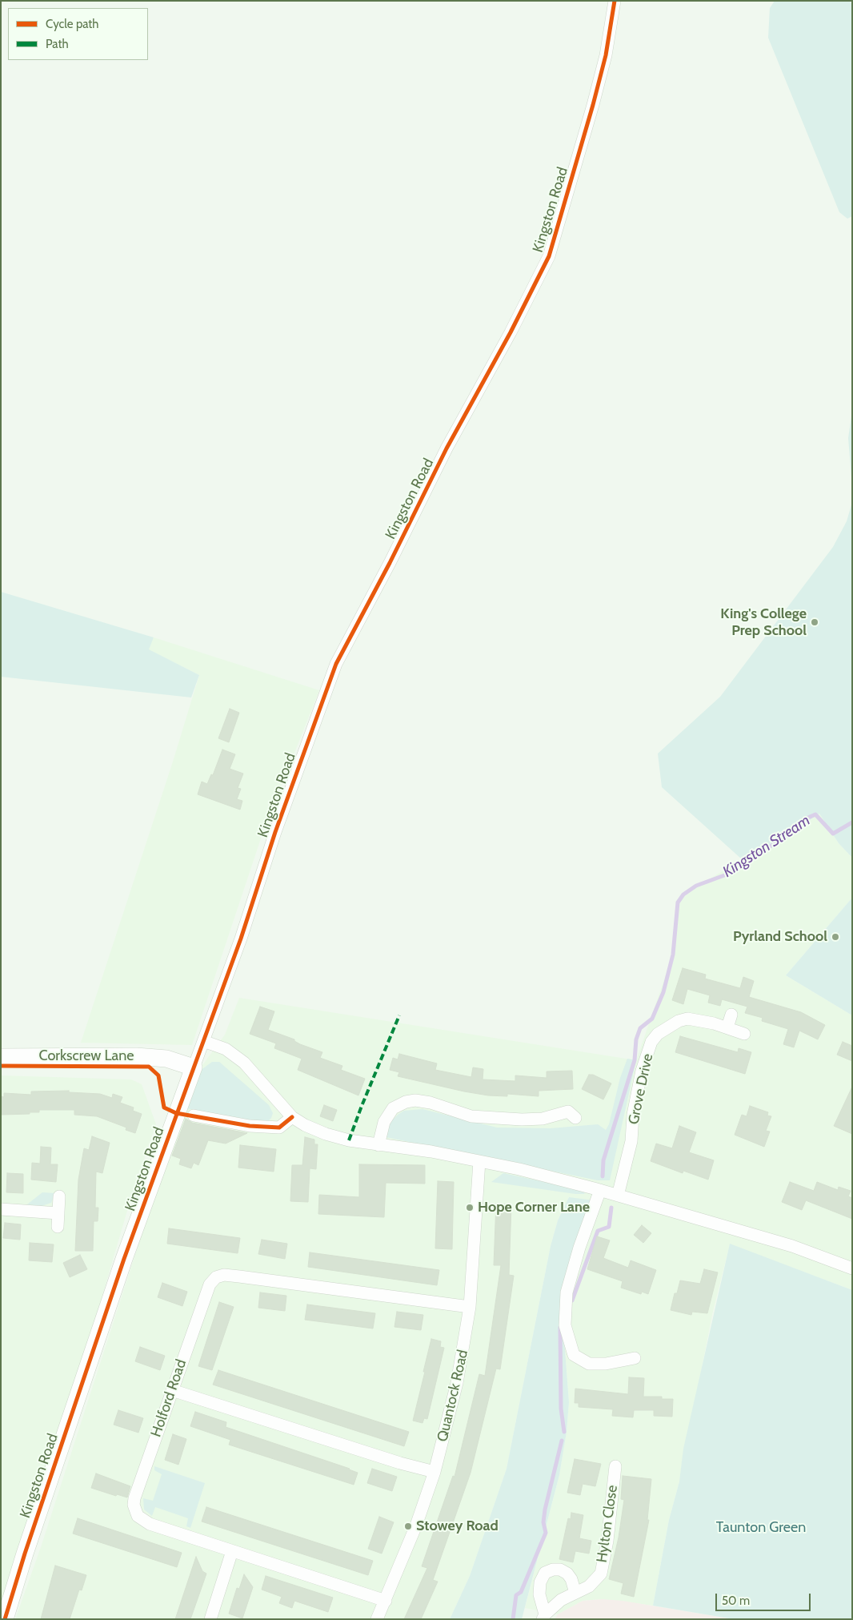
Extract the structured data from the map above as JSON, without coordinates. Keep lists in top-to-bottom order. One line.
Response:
{"streets":{"street":["Kingston Road","Corkscrew Lane","Grove Drive","Quantock Road","Holford Road","Hylton Close"]},"crossings":[["Kingston Road","Corkscrew Lane"],["Quantock Road","Holford Road"]],"water":["Kingston Stream"],"parks":["Taunton Green"],"places":["King's College Prep School","Pyrland School","Hope Corner Lane","Stowey Road"],"legend":["Cycle path","Path"],"scale_bar":"50 m"}
